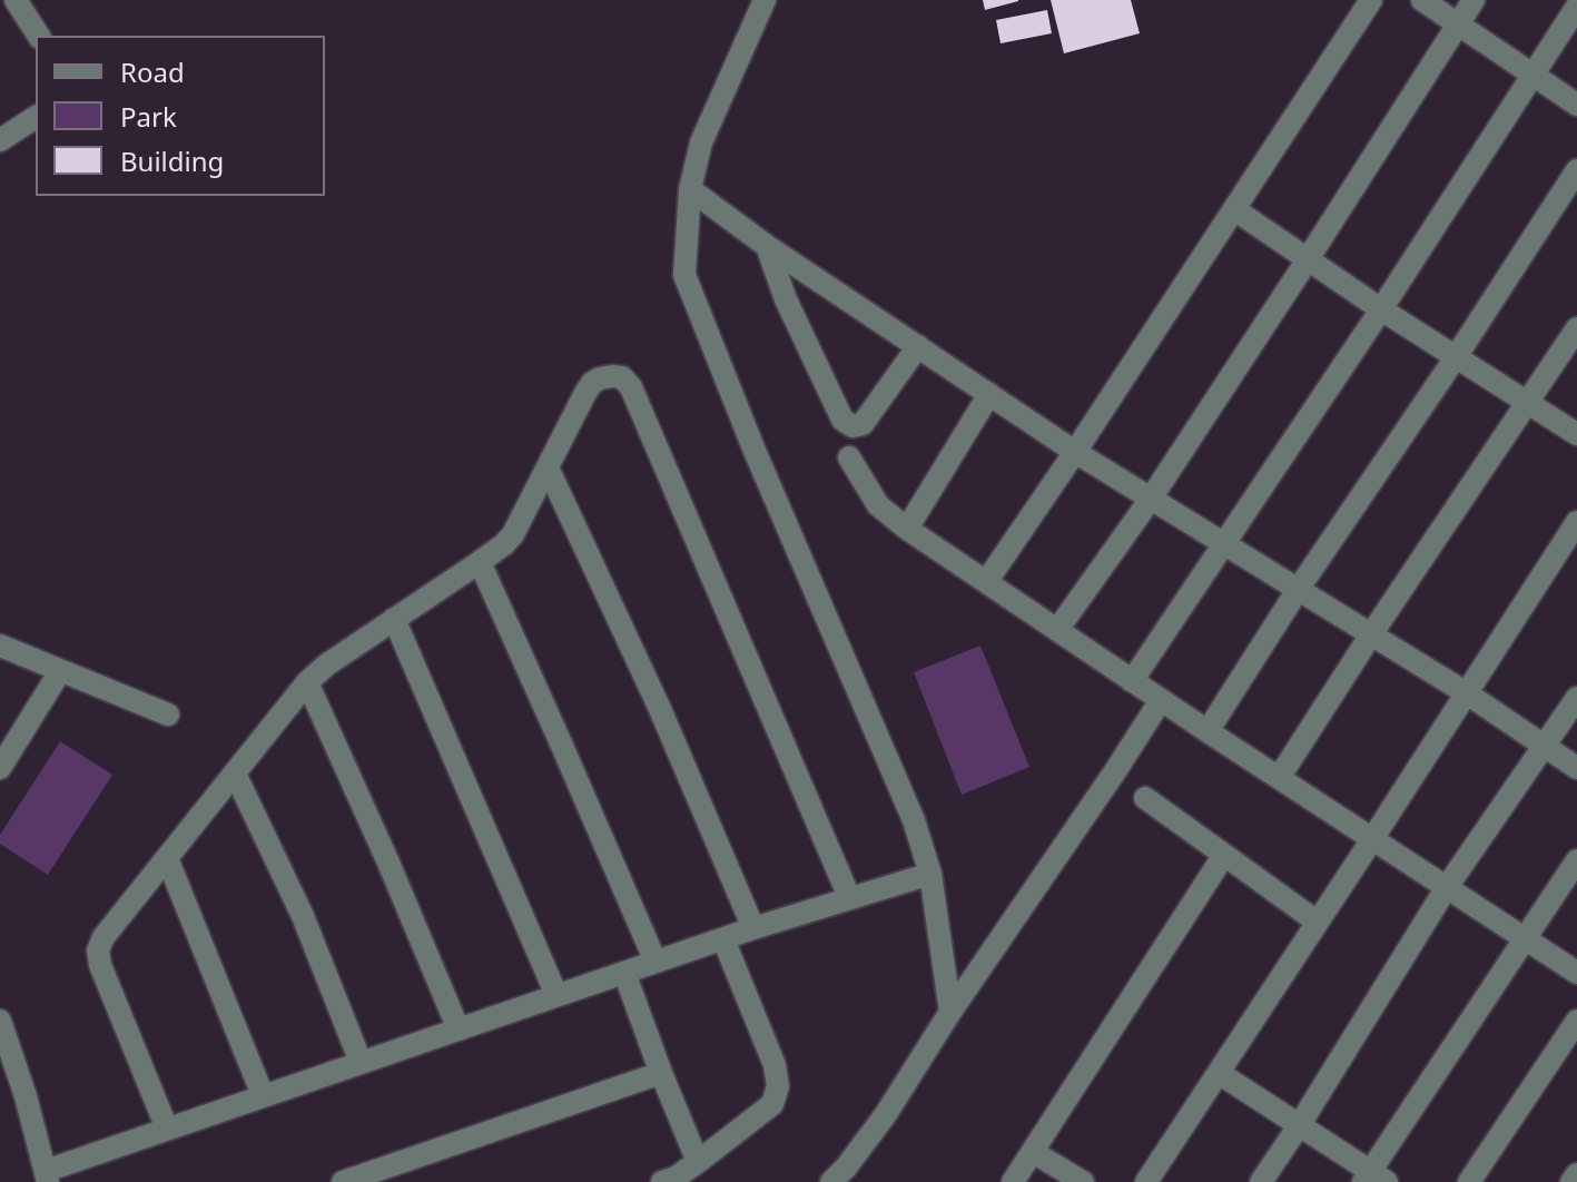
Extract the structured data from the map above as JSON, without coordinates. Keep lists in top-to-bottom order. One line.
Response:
{"legend":["Road","Park","Building"]}
